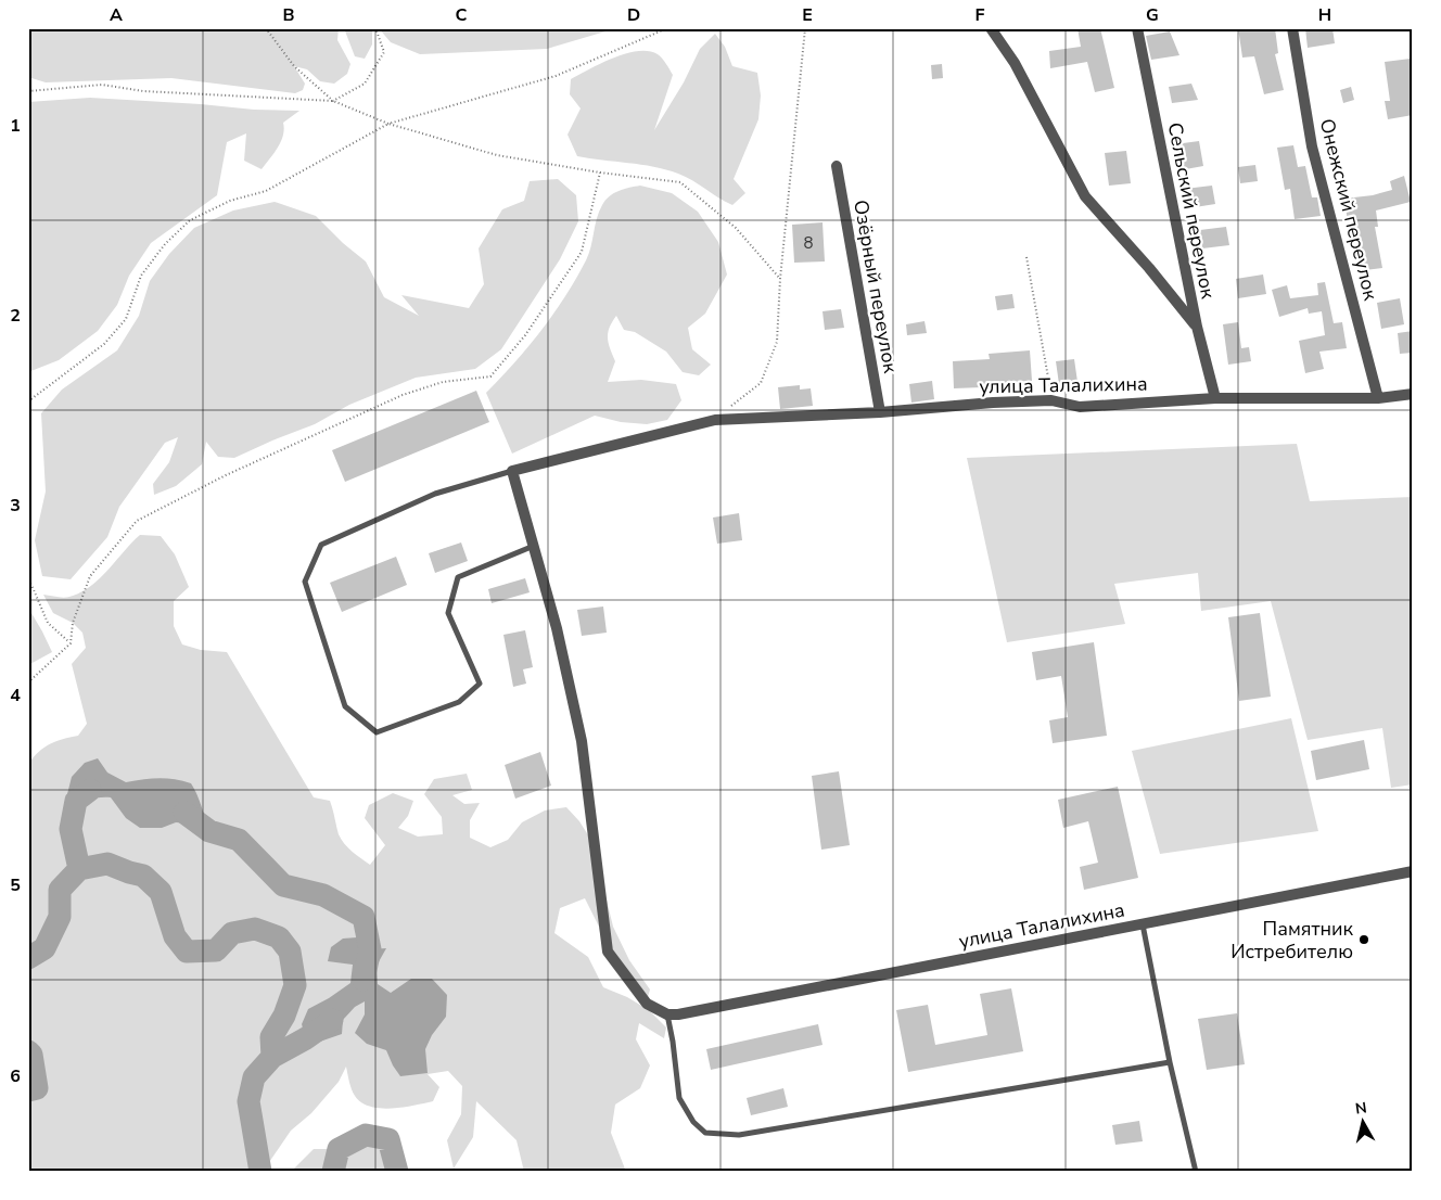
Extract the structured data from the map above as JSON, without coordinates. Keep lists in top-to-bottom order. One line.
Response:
{"streets":{"street":["Онежский переулок","Сельский переулок","Озёрный переулок","улица Талалихина"]},"crossings":[["Онежский переулок","улица Талалихина"],["Сельский переулок","улица Талалихина"],["Озёрный переулок","улица Талалихина"]],"places":["Памятник Истребителю"],"house_numbers":["8"],"north":"top","grid":{"columns":["A","B","C","D","E","F","G","H"],"rows":["1","2","3","4","5","6"]}}
